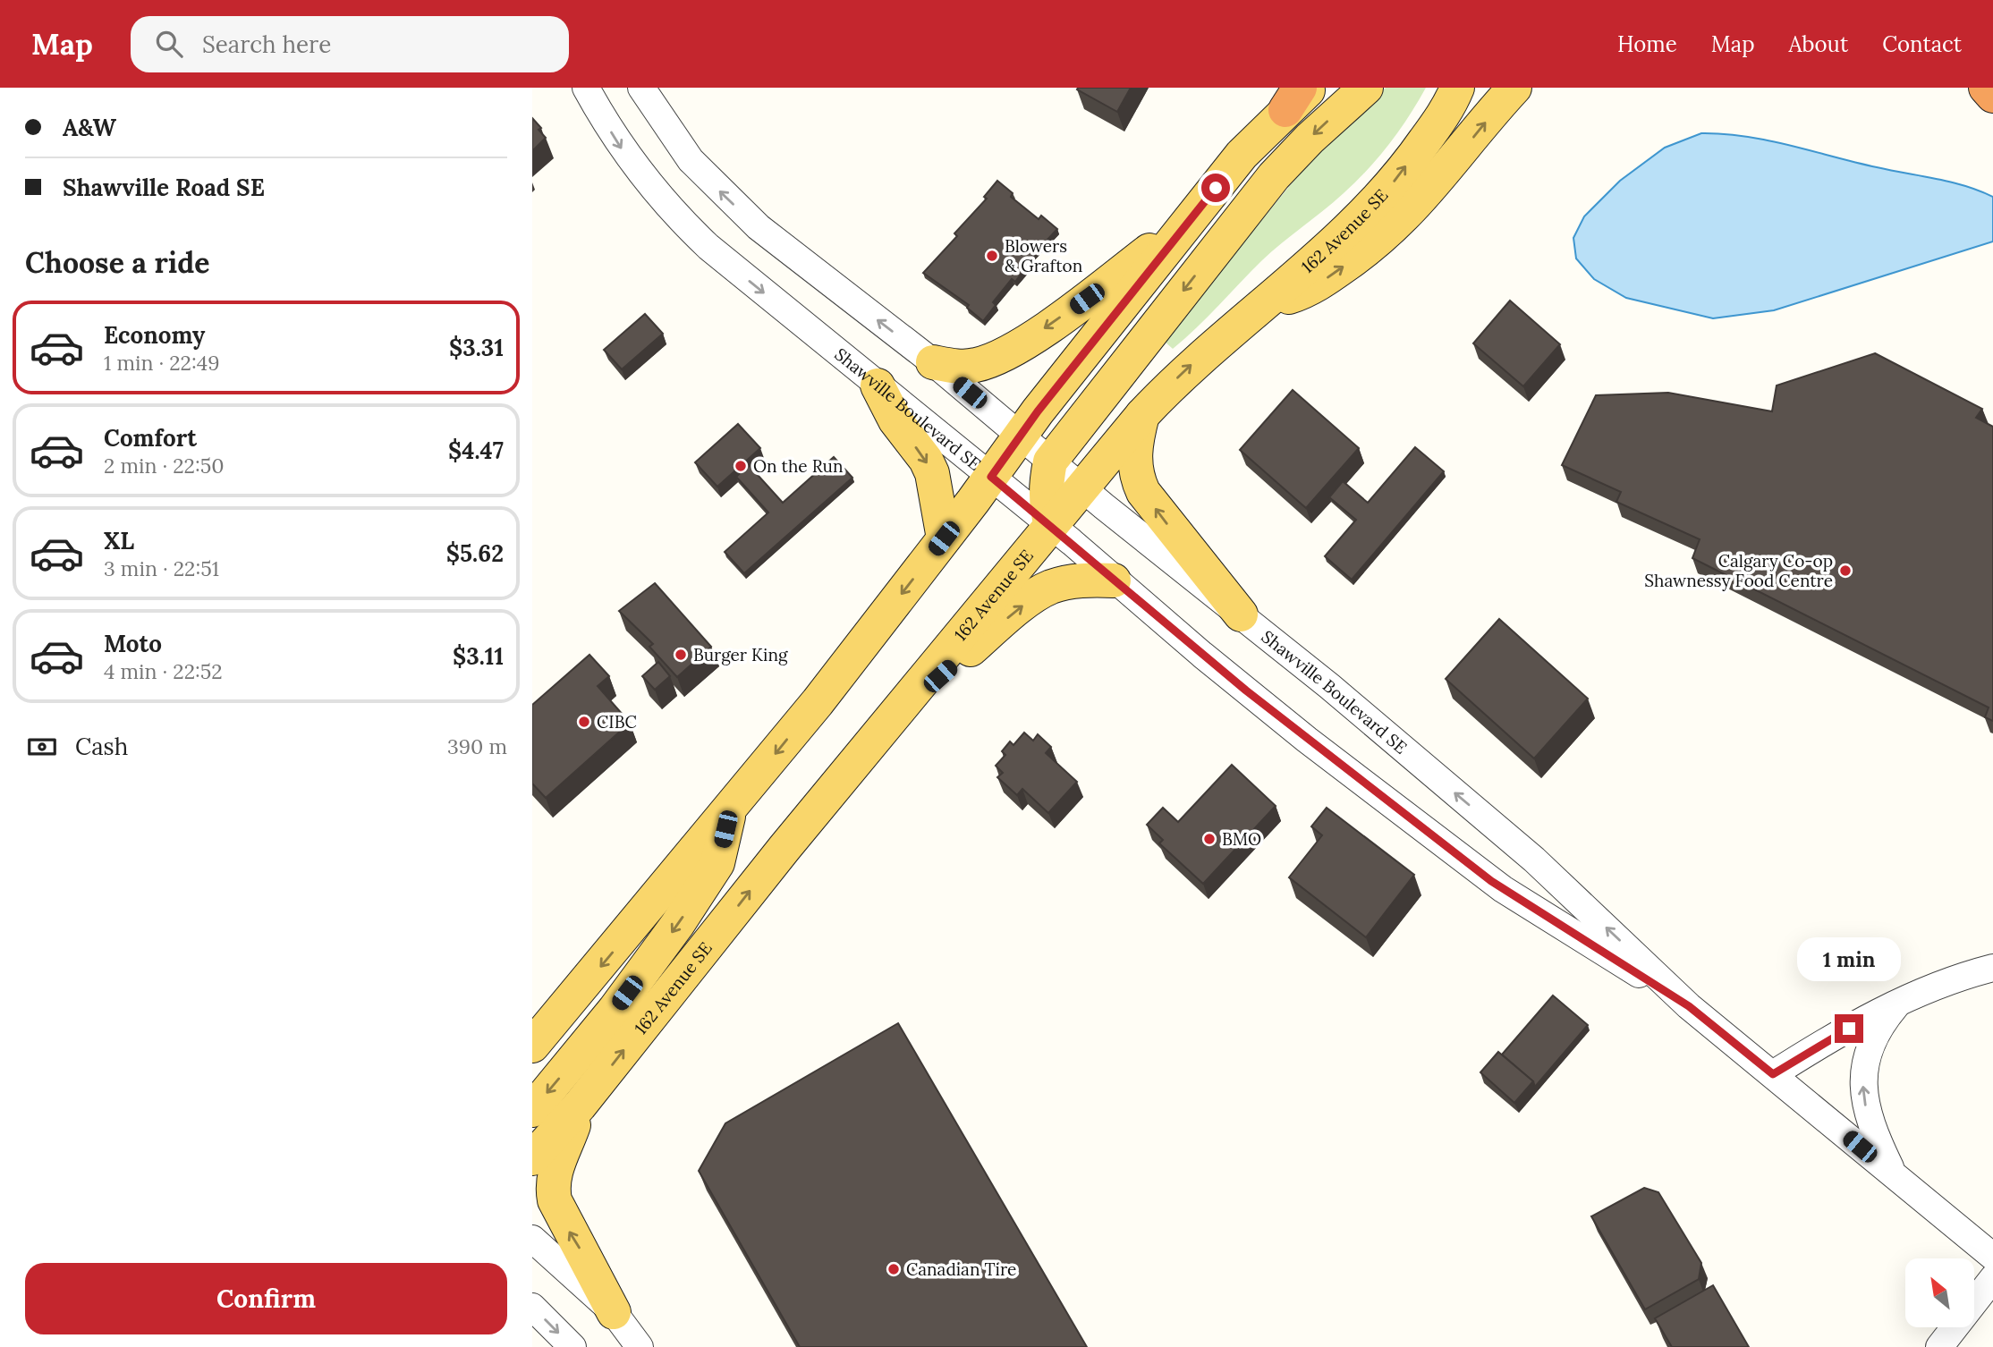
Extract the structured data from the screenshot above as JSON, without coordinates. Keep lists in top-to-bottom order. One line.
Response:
{"streets":{"main road":["162 Avenue SE"],"street":["Shawville Boulevard SE"]},"crossings":[["162 Avenue SE","Shawville Boulevard SE"]],"places":["Blowers & Grafton","On the Run","Calgary Co-op Shawnessy Food Centre","Burger King","CIBC","BMO","Canadian Tire"],"north":"top left","page":{"header":"Map","search":"Search here","nav":["Home","Map","About","Contact"],"banner":["A&W","Shawville Road SE"],"heading":"Choose a ride","list":[{"name":"Economy","note":"1 min · 22:49","value":"$3.31"},{"name":"Comfort","note":"2 min · 22:50","value":"$4.47"},{"name":"XL","note":"3 min · 22:51","value":"$5.62"},{"name":"Moto","note":"4 min · 22:52","value":"$3.11"}],"pay":["Cash","390 m"],"bubble":"1 min","buttons":"Confirm"}}
